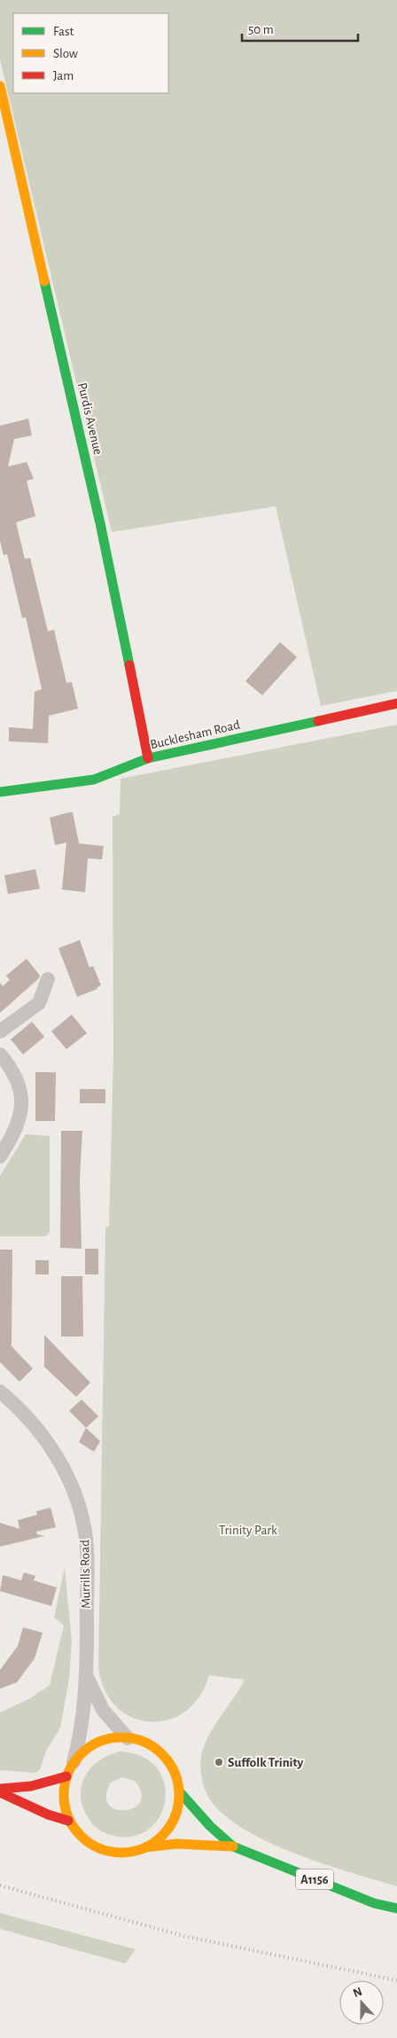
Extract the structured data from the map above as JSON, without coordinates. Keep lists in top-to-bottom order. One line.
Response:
{"streets":{"street":["Purdis Avenue","Bucklesham Road","Murrills Road","A1156"]},"crossings":[["Purdis Avenue","Bucklesham Road"],["Murrills Road","A1156"]],"parks":["Trinity Park"],"places":["Suffolk Trinity"],"legend":["Fast","Slow","Jam"],"scale_bar":"50 m","north":"top"}
